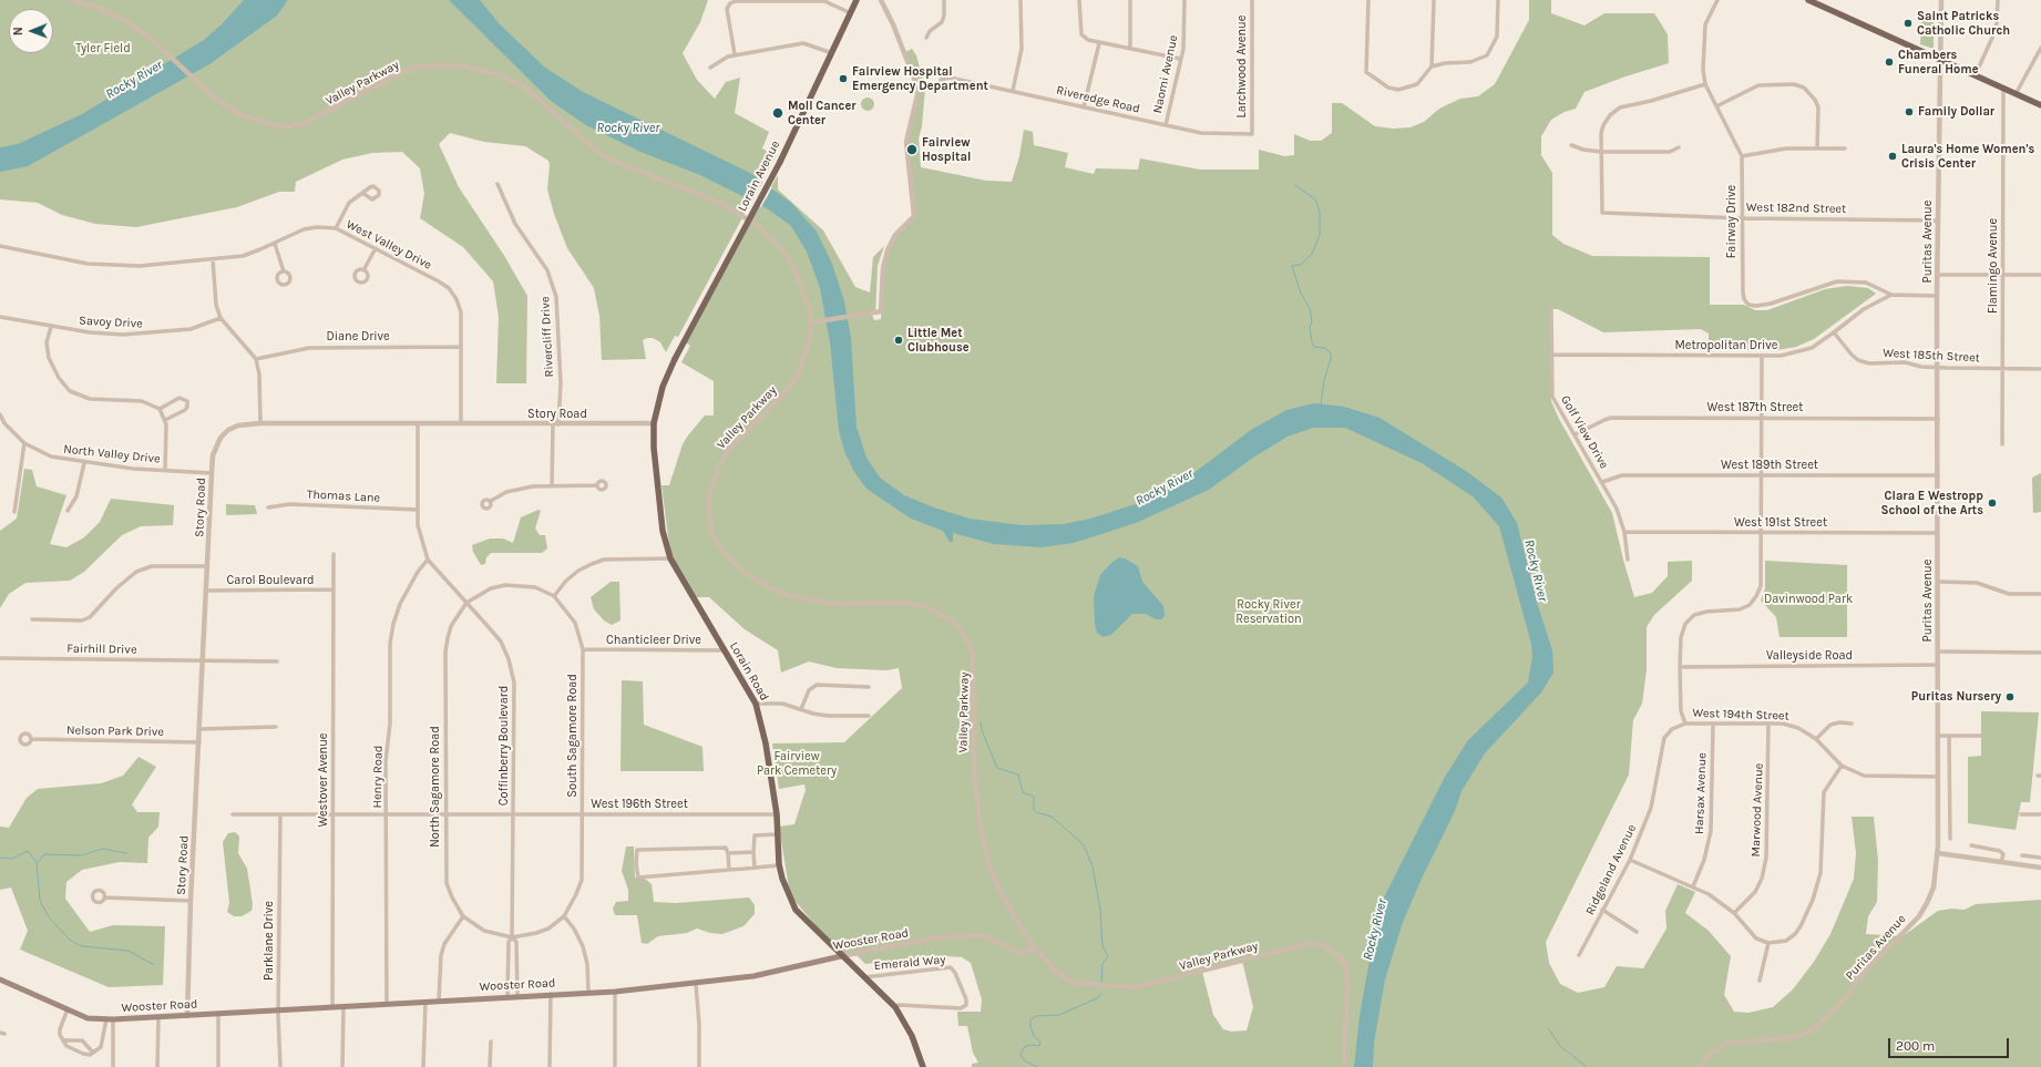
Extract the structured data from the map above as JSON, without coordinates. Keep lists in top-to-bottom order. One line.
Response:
{"streets":{"main road":["Lorain Avenue","Lorain Road","Wooster Road"],"street":["Larchwood Avenue","Naomi Avenue","Valley Parkway","Riveredge Road","West 182nd Street","Fairway Drive","Puritas Avenue","West Valley Drive","Flamingo Avenue","Savoy Drive","Diane Drive","Rivercliff Drive","Metropolitan Drive","West 185th Street","West 187th Street","Story Road","Golf View Drive","North Valley Drive","West 189th Street","Thomas Lane","West 191st Street","Carol Boulevard","Chanticleer Drive","Fairhill Drive","Valleyside Road","West 194th Street","Nelson Park Drive","South Sagamore Road","Coffinberry Boulevard","Henry Road","Westover Avenue","North Sagamore Road","Harsax Avenue","West 196th Street","Marwood Avenue","Ridgeland Avenue","Parklane Drive","Emerald Way"]},"crossings":[["Larchwood Avenue","Riveredge Road"],["Naomi Avenue","Riveredge Road"],["Valley Parkway","Wooster Road"],["Lorain Avenue","Lorain Road"],["West 182nd Street","Fairway Drive"],["West 182nd Street","Puritas Avenue"],["Fairway Drive","Metropolitan Drive"],["Puritas Avenue","Metropolitan Drive"],["Puritas Avenue","West 185th Street"],["Puritas Avenue","West 187th Street"],["Puritas Avenue","West 189th Street"],["Puritas Avenue","West 191st Street"],["Puritas Avenue","Valleyside Road"],["Puritas Avenue","West 194th Street"],["West Valley Drive","Diane Drive"],["West Valley Drive","Story Road"],["Flamingo Avenue","West 185th Street"],["Rivercliff Drive","Story Road"],["Metropolitan Drive","West 185th Street"],["Metropolitan Drive","Golf View Drive"],["West 187th Street","Golf View Drive"],["Story Road","North Valley Drive"],["Story Road","Carol Boulevard"],["Story Road","Fairhill Drive"],["Story Road","Lorain Road"],["Story Road","Nelson Park Drive"],["Story Road","Coffinberry Boulevard"],["Story Road","Wooster Road"],["Golf View Drive","West 189th Street"],["Golf View Drive","West 191st Street"],["Thomas Lane","Coffinberry Boulevard"],["Carol Boulevard","Westover Avenue"],["Chanticleer Drive","Lorain Road"],["Chanticleer Drive","South Sagamore Road"],["Lorain Road","West 196th Street"],["Lorain Road","Wooster Road"],["Lorain Road","Emerald Way"],["West 194th Street","Harsax Avenue"],["West 194th Street","Marwood Avenue"],["West 194th Street","Ridgeland Avenue"],["South Sagamore Road","Coffinberry Boulevard"],["South Sagamore Road","North Sagamore Road"],["South Sagamore Road","West 196th Street"],["Coffinberry Boulevard","Henry Road"],["Coffinberry Boulevard","North Sagamore Road"],["Coffinberry Boulevard","West 196th Street"],["Coffinberry Boulevard","Wooster Road"],["Henry Road","West 196th Street"],["Henry Road","Wooster Road"],["Westover Avenue","West 196th Street"],["Westover Avenue","Wooster Road"],["North Sagamore Road","West 196th Street"],["West 196th Street","Parklane Drive"],["Wooster Road","Parklane Drive"]],"water":["Rocky River"],"parks":["Tyler Field","Davinwood Park","Rocky River Reservation","Fairview Park Cemetery"],"places":["Saint Patricks Catholic Church","Chambers Funeral Home","Fairview Hospital Emergency Department","Family Dollar","Moll Cancer Center","Fairview Hospital","Laura's Home Women's Crisis Center","Little Met Clubhouse","Clara E Westropp School of the Arts","Puritas Nursery"],"scale_bar":"200 m","north":"left"}
